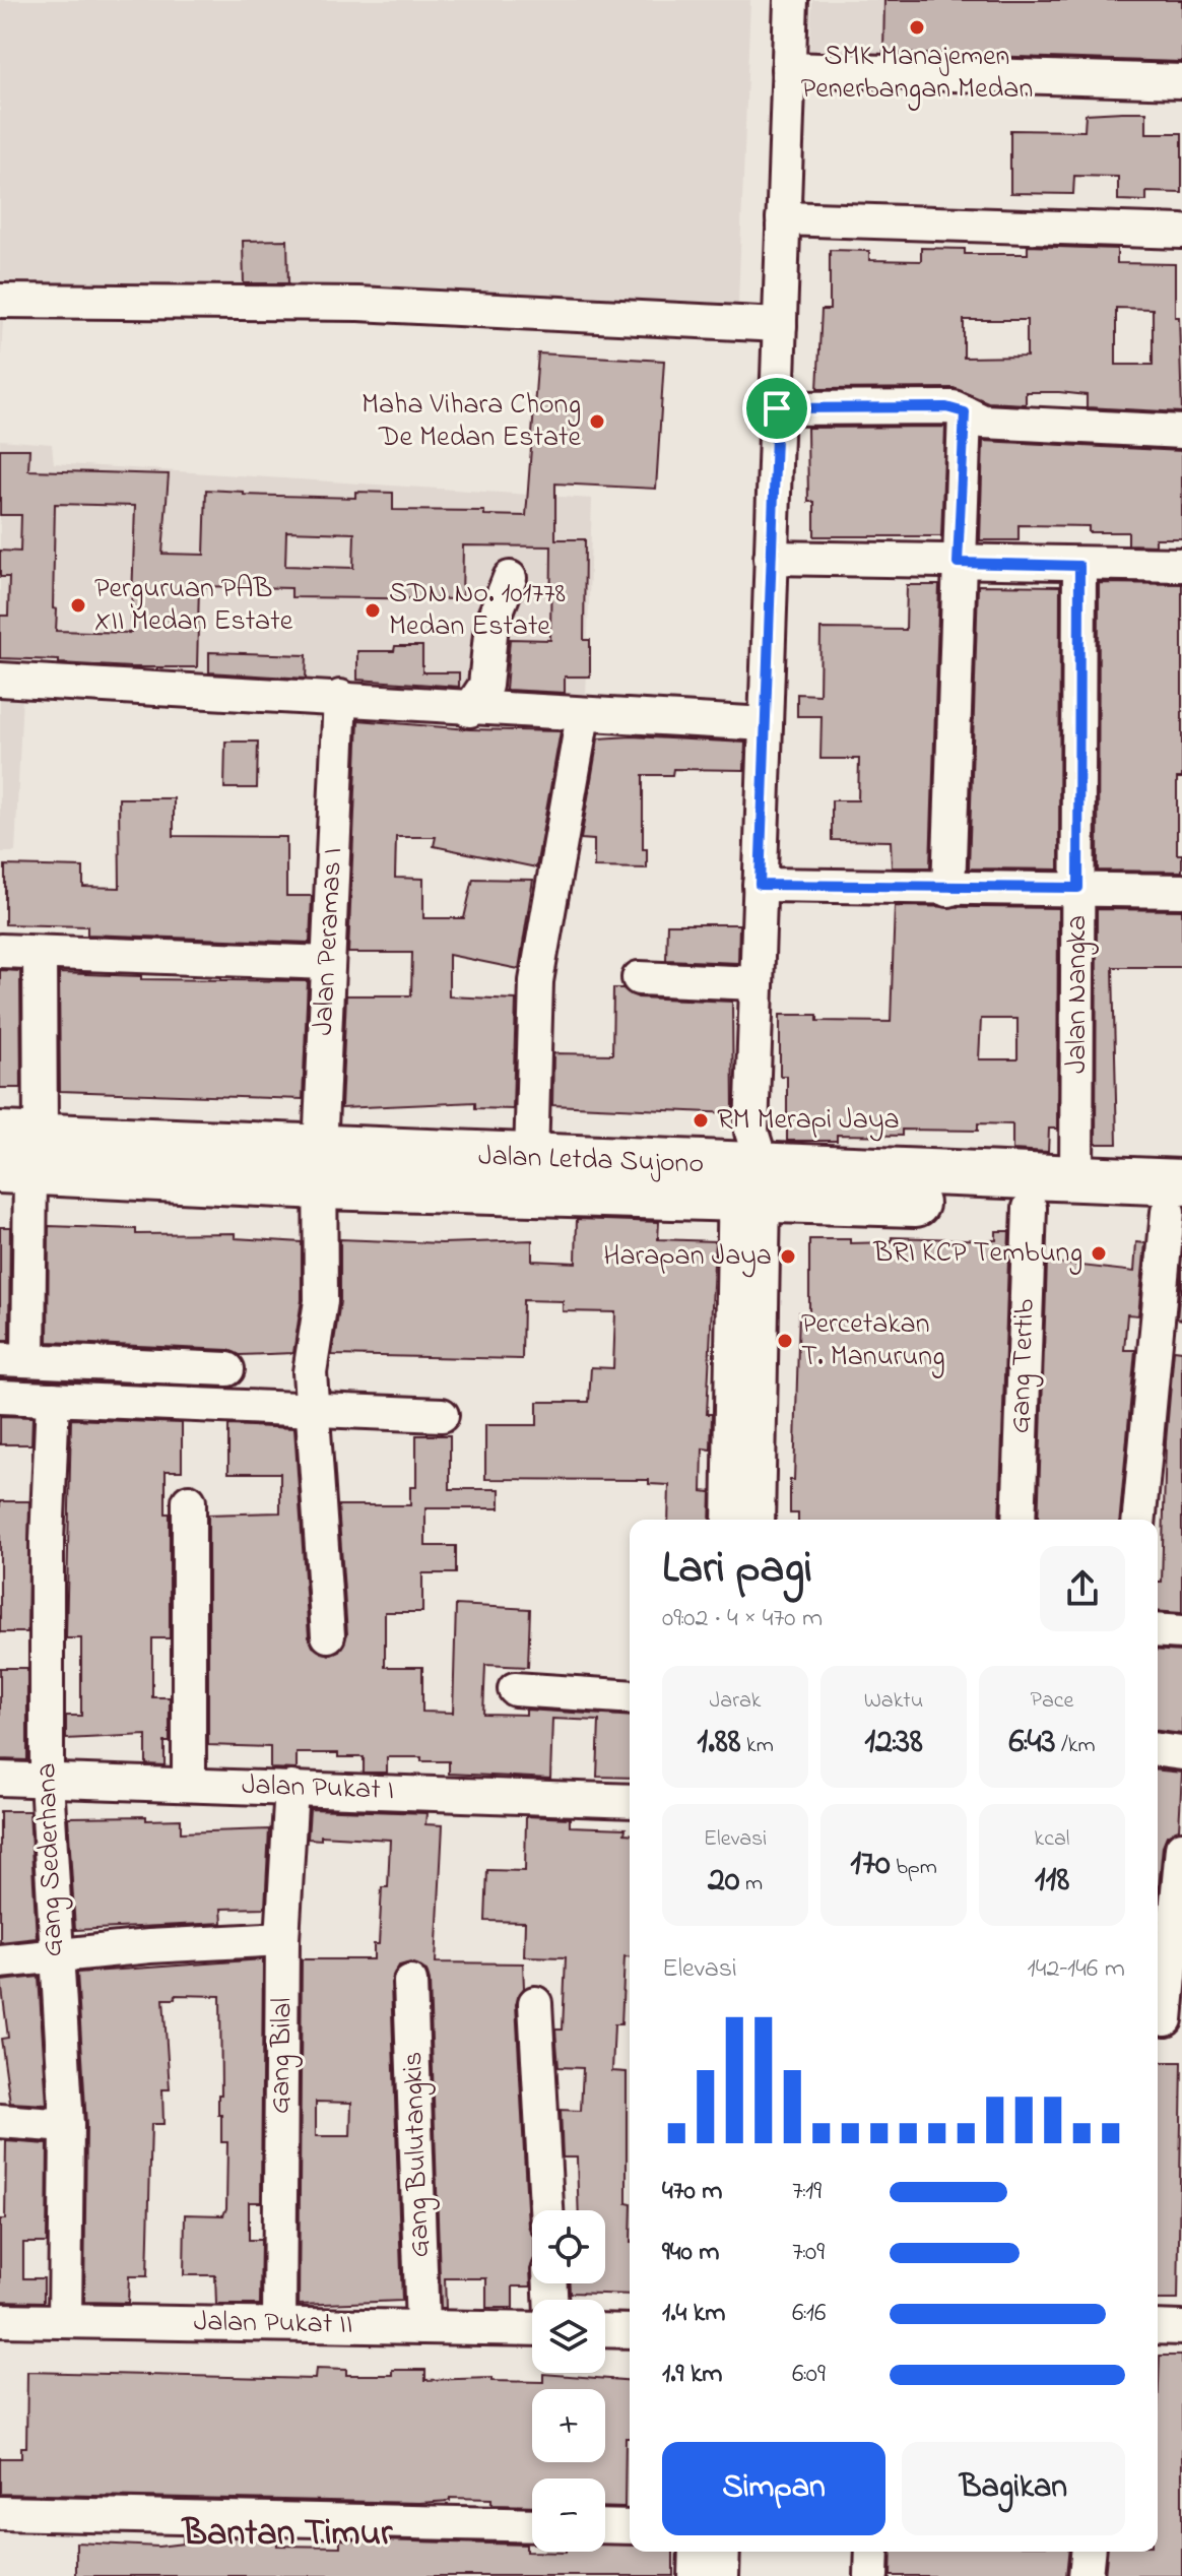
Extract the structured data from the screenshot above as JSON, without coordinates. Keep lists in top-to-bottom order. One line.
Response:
{"streets":{"highway":["Jalan Letda Sujono"],"street":["Jalan Peramas I","Jalan Nangka","Gang Tertib","Jalan Pukat I","Gang Sederhana","Gang Bilal","Gang Bulutangkis","Jalan Pukat II"]},"crossings":[["Jalan Peramas I","Jalan Letda Sujono"],["Jalan Nangka","Jalan Letda Sujono"],["Jalan Letda Sujono","Gang Tertib"],["Jalan Pukat I","Gang Sederhana"],["Jalan Pukat I","Gang Bilal"],["Gang Sederhana","Jalan Pukat II"],["Gang Bilal","Jalan Pukat II"],["Gang Bulutangkis","Jalan Pukat II"]],"districts":["Bantan Timur"],"places":["SMK Manajemen Penerbangan Medan","Maha Vihara Chong De Medan Estate","Perguruan PAB XII Medan Estate","SDN No. 101778 Medan Estate","RM Merapi Jaya","BRI KCP Tembung","Harapan Jaya","Percetakan T. Manurung"],"page":{"heading":["Lari pagi","09:02 · 4 × 470 m"],"stats":[["Jarak","1.88 km"],["Waktu","12:38"],["Pace","6:43 /km"],["Elevasi","20 m"],["170 bpm"],["kcal","118"]],"chart":["Elevasi","142–146 m"],"list":[{"name":"470 m","note":"7:19"},{"name":"940 m","note":"7:09"},{"name":"1.4 km","note":"6:16"},{"name":"1.9 km","note":"6:09"}],"map_buttons":["+","−"],"buttons":["Simpan","Bagikan"]}}
